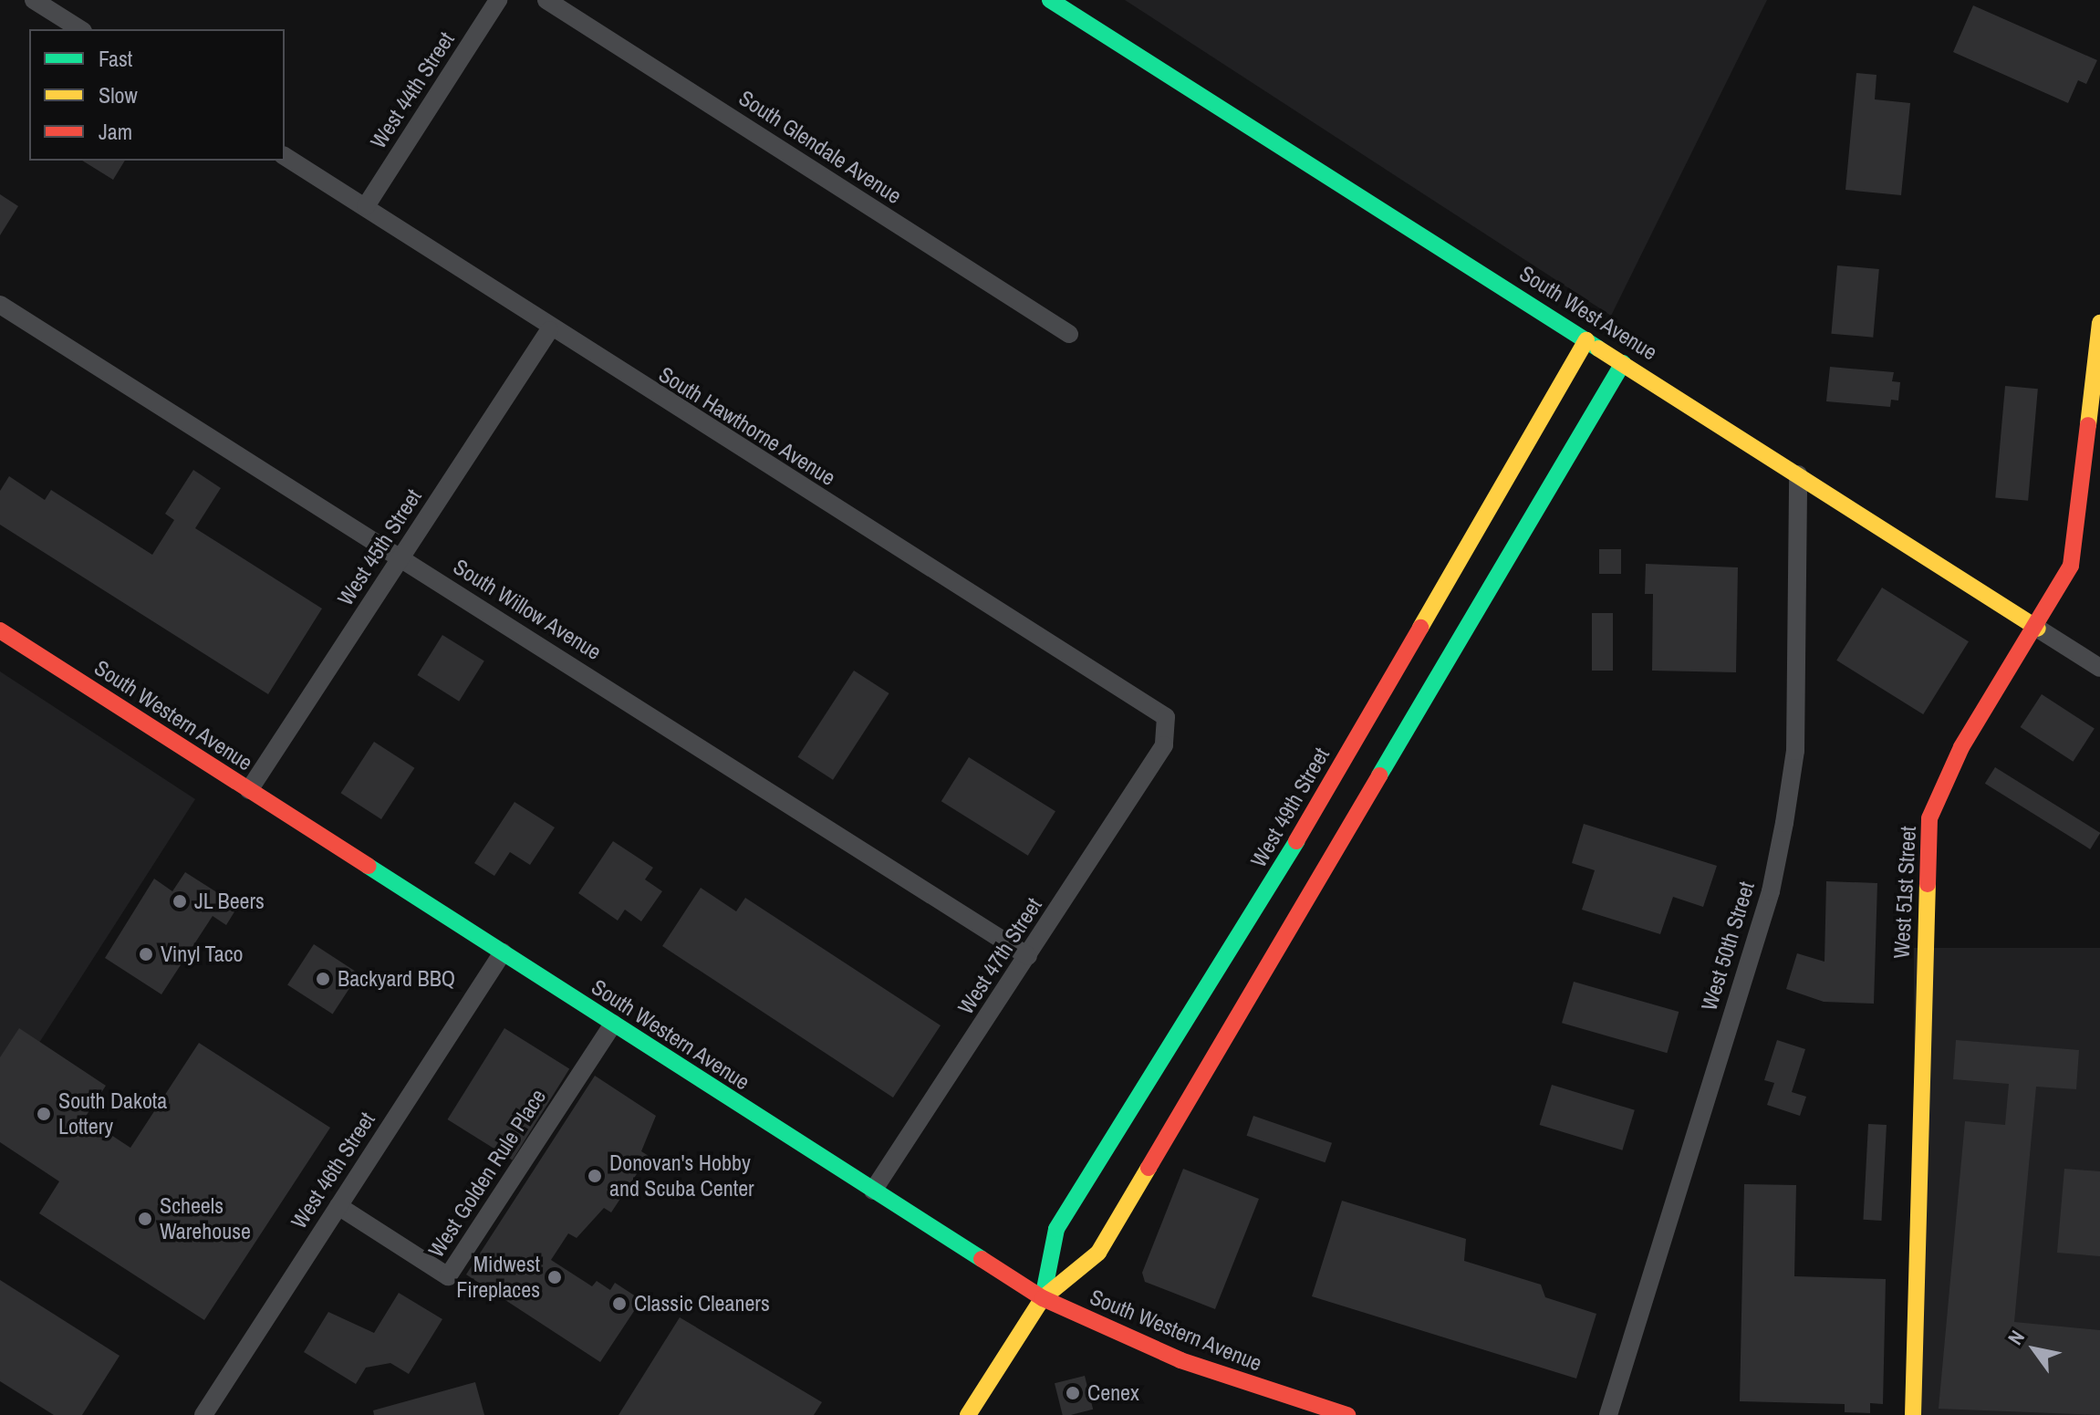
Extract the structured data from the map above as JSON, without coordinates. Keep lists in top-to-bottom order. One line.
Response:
{"streets":{"street":["West 44th Street","South Glendale Avenue","South West Avenue","South Hawthorne Avenue","West 45th Street","South Willow Avenue","South Western Avenue","West 49th Street","West 51st Street","West 50th Street","West 47th Street","West 46th Street","West Golden Rule Place"]},"crossings":[["West 44th Street","South Hawthorne Avenue"],["South West Avenue","West 49th Street"],["South West Avenue","West 51st Street"],["South West Avenue","West 50th Street"],["South Hawthorne Avenue","West 45th Street"],["South Hawthorne Avenue","West 47th Street"],["West 45th Street","South Willow Avenue"],["West 45th Street","South Western Avenue"],["South Willow Avenue","West 47th Street"],["South Western Avenue","West 49th Street"],["South Western Avenue","West 47th Street"],["South Western Avenue","West 46th Street"],["South Western Avenue","West Golden Rule Place"],["West 46th Street","West Golden Rule Place"]],"places":["JL Beers","Vinyl Taco","Backyard BBQ","South Dakota Lottery","Donovan's Hobby and Scuba Center","Scheels Warehouse","Midwest Fireplaces","Classic Cleaners","Cenex"],"legend":["Fast","Slow","Jam"],"north":"top left"}
